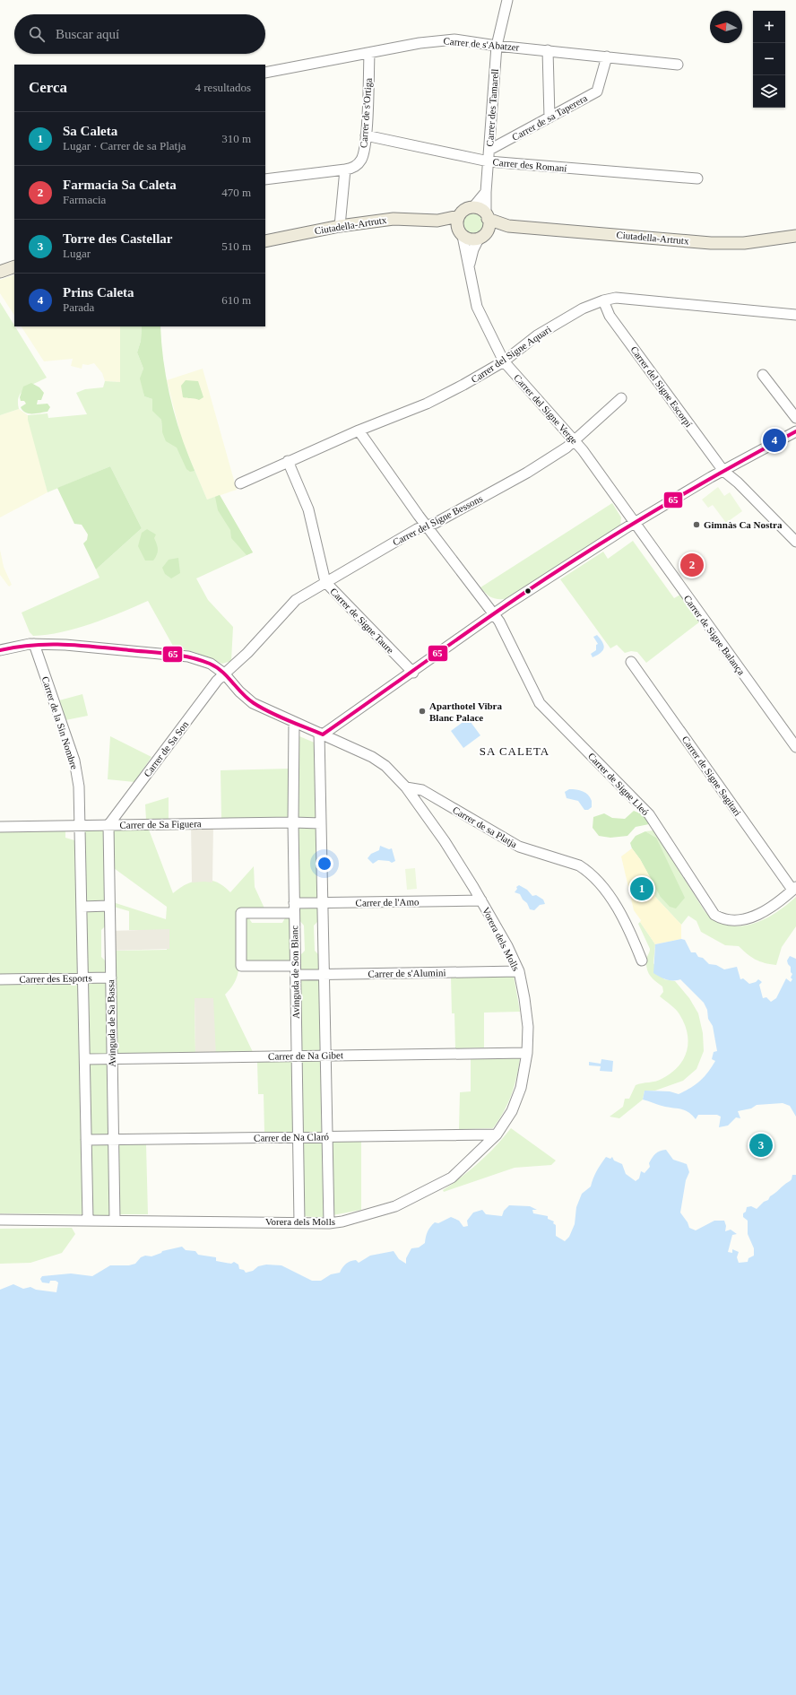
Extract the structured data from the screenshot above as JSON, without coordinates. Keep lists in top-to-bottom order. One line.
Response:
{"streets":{"main road":["Ciutadella-Artrutx"],"street":["Carrer de s'Abatzer","Carrer des Tamarell","Carrer de s'Ortiga","Carrer de sa Taperera","Carrer des Romaní","Carrer del Signe Aquari","Carrer del Signe Escorpí","Carrer del Signe Verge","Carrer del Signe Bessons","Carrer de Signe Taure","Carrer de Signe Balança","Carrer de la Sin Nombre","Carrer de Sa Son","Carrer de Signe Sagitari","Carrer de Signe Lleó","Carrer de Sa Figuera","Carrer de sa Platja","Carrer de l'Amo","Vorera dels Molls","Avinguda de Son Blanc","Carrer de s'Alumini","Carrer des Esports","Avinguda de Sa Bassa","Carrer de Na Gibet","Carrer de Na Claró"]},"crossings":[["Carrer de s'Abatzer","Carrer des Tamarell"],["Carrer de s'Abatzer","Carrer de s'Ortiga"],["Carrer de s'Abatzer","Carrer de sa Taperera"],["Carrer des Tamarell","Carrer de sa Taperera"],["Carrer des Tamarell","Carrer des Romaní"],["Carrer des Tamarell","Carrer del Signe Verge"],["Carrer de s'Ortiga","Carrer des Romaní"],["Carrer del Signe Aquari","Carrer del Signe Escorpí"],["Carrer del Signe Aquari","Carrer del Signe Verge"],["Carrer del Signe Aquari","Carrer de Signe Taure"],["Carrer del Signe Aquari","Carrer de Signe Lleó"],["Carrer del Signe Verge","Carrer del Signe Bessons"],["Carrer del Signe Verge","Carrer de Signe Balança"],["Carrer del Signe Bessons","Carrer de Signe Taure"],["Carrer del Signe Bessons","Carrer de Sa Son"],["Carrer del Signe Bessons","Carrer de Signe Lleó"],["Carrer del Signe Bessons","Vorera dels Molls"],["Carrer de la Sin Nombre","Carrer de Sa Figuera"],["Carrer de la Sin Nombre","Vorera dels Molls"],["Carrer de Sa Son","Carrer de Sa Figuera"],["Carrer de Sa Son","Vorera dels Molls"],["Carrer de Sa Son","Avinguda de Sa Bassa"],["Carrer de Signe Sagitari","Carrer de Signe Lleó"],["Carrer de Sa Figuera","Avinguda de Son Blanc"],["Carrer de Sa Figuera","Avinguda de Sa Bassa"],["Carrer de sa Platja","Vorera dels Molls"],["Carrer de l'Amo","Vorera dels Molls"],["Carrer de l'Amo","Avinguda de Son Blanc"],["Carrer de l'Amo","Carrer de s'Alumini"],["Vorera dels Molls","Avinguda de Son Blanc"],["Vorera dels Molls","Carrer de s'Alumini"],["Vorera dels Molls","Avinguda de Sa Bassa"],["Vorera dels Molls","Carrer de Na Gibet"],["Vorera dels Molls","Carrer de Na Claró"],["Avinguda de Son Blanc","Carrer de s'Alumini"],["Avinguda de Son Blanc","Carrer de Na Gibet"],["Avinguda de Son Blanc","Carrer de Na Claró"],["Carrer des Esports","Avinguda de Sa Bassa"],["Avinguda de Sa Bassa","Carrer de Na Gibet"],["Avinguda de Sa Bassa","Carrer de Na Claró"]],"districts":["SA CALETA"],"places":["Gimnàs Ca Nostra","Aparthotel Vibra Blanc Palace"],"lines":["transit line 65"],"north":"left","page":{"map_buttons":["+","−"],"search":"Buscar aquí","heading":["Cerca","4 resultados"],"list":[{"mark":"1","name":"Sa Caleta","note":"Lugar · Carrer de sa Platja","value":"310 m"},{"mark":"2","name":"Farmacia Sa Caleta","note":"Farmacia","value":"470 m"},{"mark":"3","name":"Torre des Castellar","note":"Lugar","value":"510 m"},{"mark":"4","name":"Prins Caleta","note":"Parada","value":"610 m"}],"pins":["4","2","1","3"]}}
